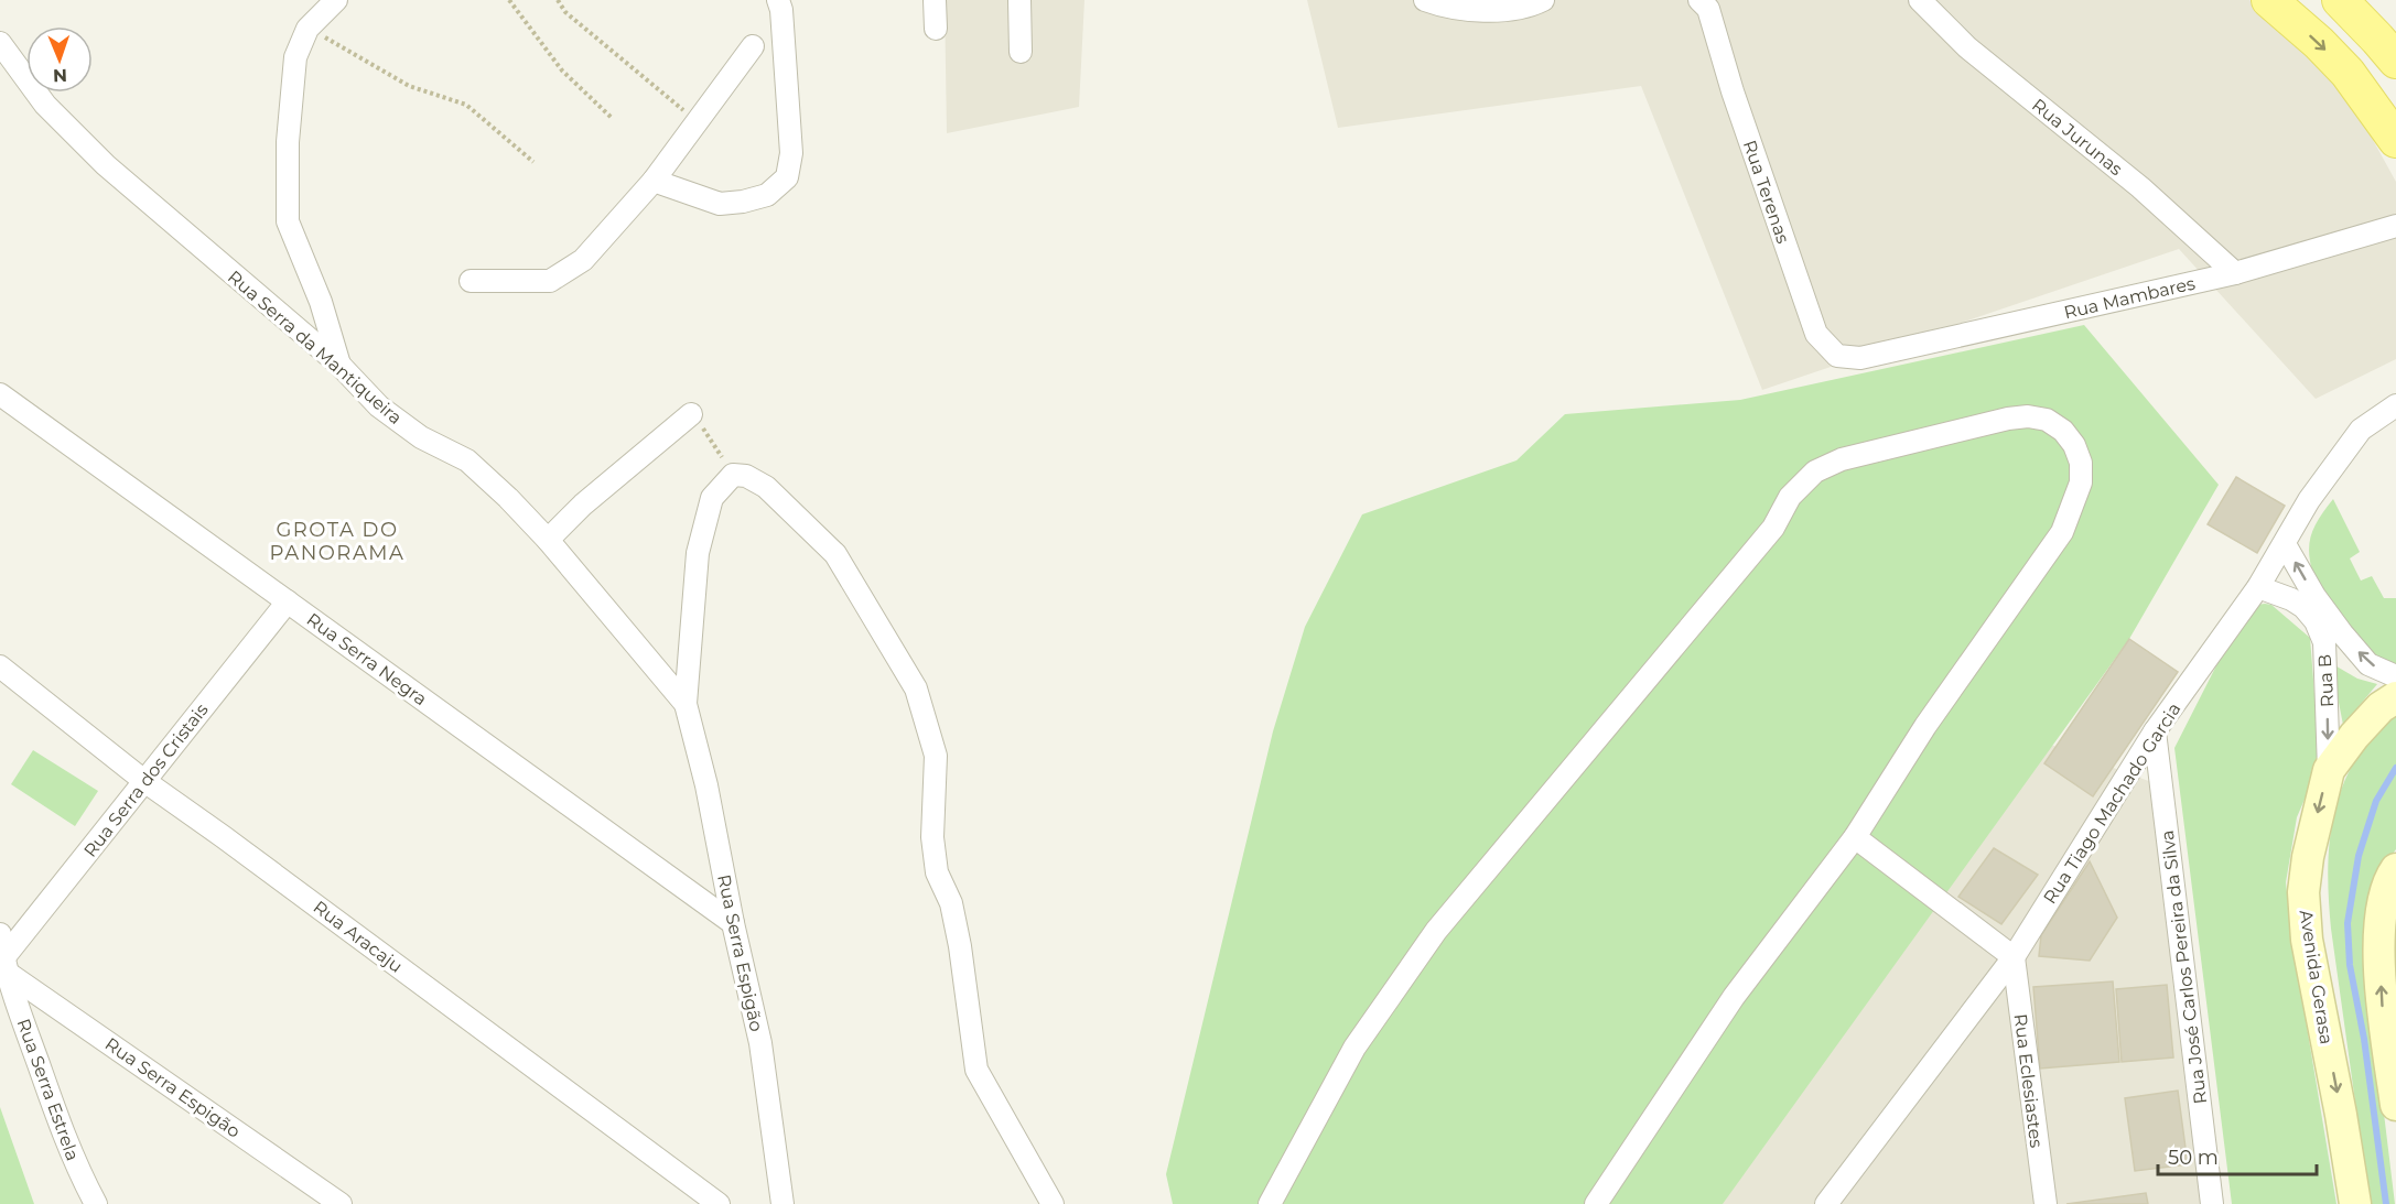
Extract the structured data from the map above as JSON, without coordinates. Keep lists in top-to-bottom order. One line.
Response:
{"streets":{"main road":["Avenida Gerasa"],"street":["Rua Jurunas","Rua Terenas","Rua Mambares","Rua Serra da Mantiqueira","Rua Serra Negra","Rua B","Rua Serra dos Cristais","Rua Tiago Machado Garcia","Rua Aracaju","Rua Serra Espigão","Rua José Carlos Pereira da Silva","Rua Eclesiastes","Rua Serra Estrela"]},"crossings":[["Rua Jurunas","Rua Mambares"],["Rua Terenas","Rua Mambares"],["Rua Serra da Mantiqueira","Rua Serra Espigão"],["Rua Serra Negra","Rua Serra dos Cristais"],["Rua Serra Negra","Rua Serra Espigão"],["Rua B","Rua Tiago Machado Garcia"],["Rua B","Avenida Gerasa"],["Rua Serra dos Cristais","Rua Aracaju"],["Rua Serra dos Cristais","Rua Serra Espigão"],["Rua Serra dos Cristais","Rua Serra Estrela"],["Rua Tiago Machado Garcia","Rua José Carlos Pereira da Silva"],["Rua Tiago Machado Garcia","Rua Eclesiastes"],["Rua Serra Espigão","Rua Serra Estrela"]],"districts":["GROTA DO PANORAMA"],"scale_bar":"50 m","north":"bottom"}
